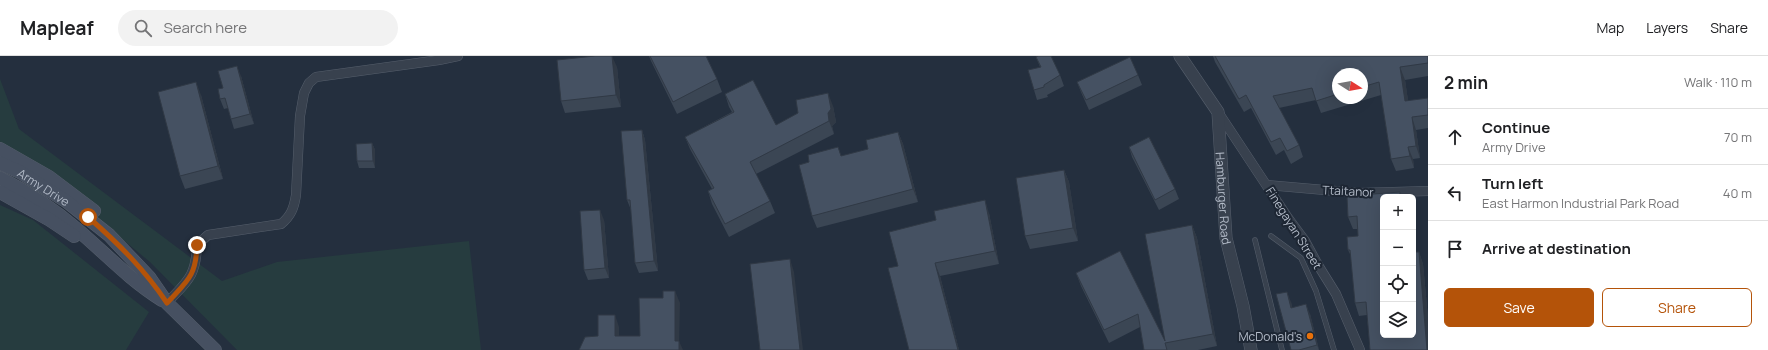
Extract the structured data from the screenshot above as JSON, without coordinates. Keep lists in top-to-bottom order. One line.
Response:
{"streets":{"main road":["Army Drive"],"street":["Ttaitanor","Hamburger Road","Finegayan Street"]},"crossings":[["Ttaitanor","Finegayan Street"],["Hamburger Road","Finegayan Street"]],"places":["McDonald's"],"north":"right","page":{"header":"Mapleaf","search":"Search here","nav":["Map","Layers","Share"],"heading":["2 min","Walk · 110 m"],"list":[["Continue","Army Drive","70 m"],["Turn left","East Harmon Industrial Park Road","40 m"],"Arrive at destination"],"map_buttons":["+","−"],"buttons":["Save","Share"]}}
